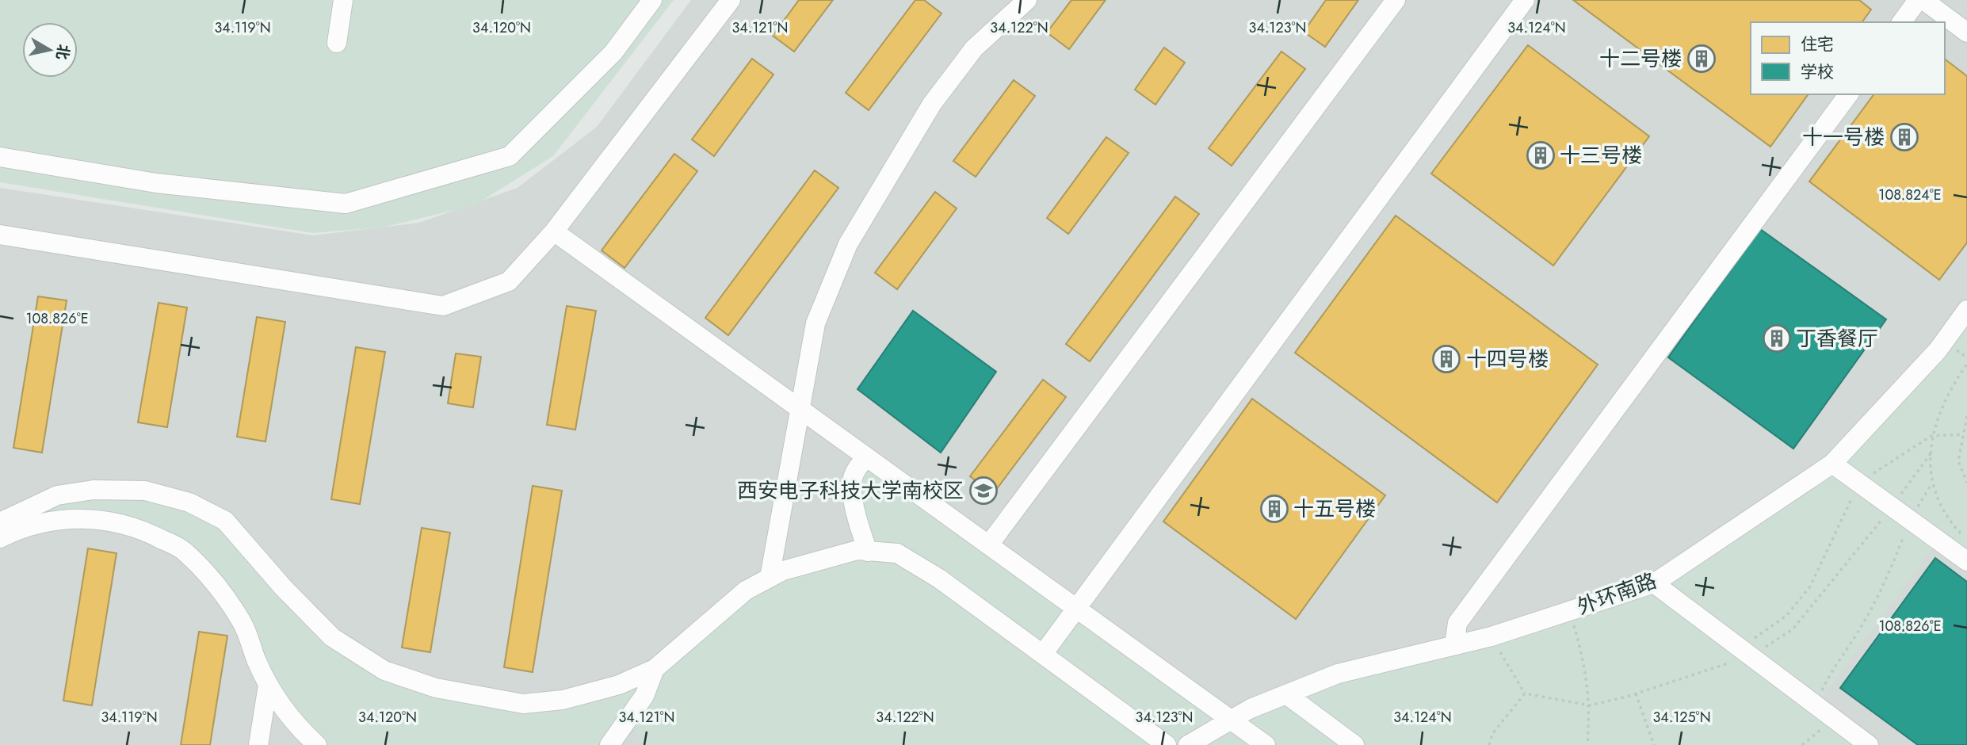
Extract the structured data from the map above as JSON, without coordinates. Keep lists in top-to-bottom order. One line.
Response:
{"streets":{"street":["外环南路"]},"places":{"building":["十二号楼","十一号楼","十三号楼","丁香餐厅","十四号楼","十五号楼"],"school or university":["西安电子科技大学南校区"]},"legend":["住宅","学校"],"north":"right","coordinates":["34.119°N","34.120°N","34.121°N","34.122°N","34.123°N","34.124°N","108.824°E","108.826°E","34.125°N"]}
